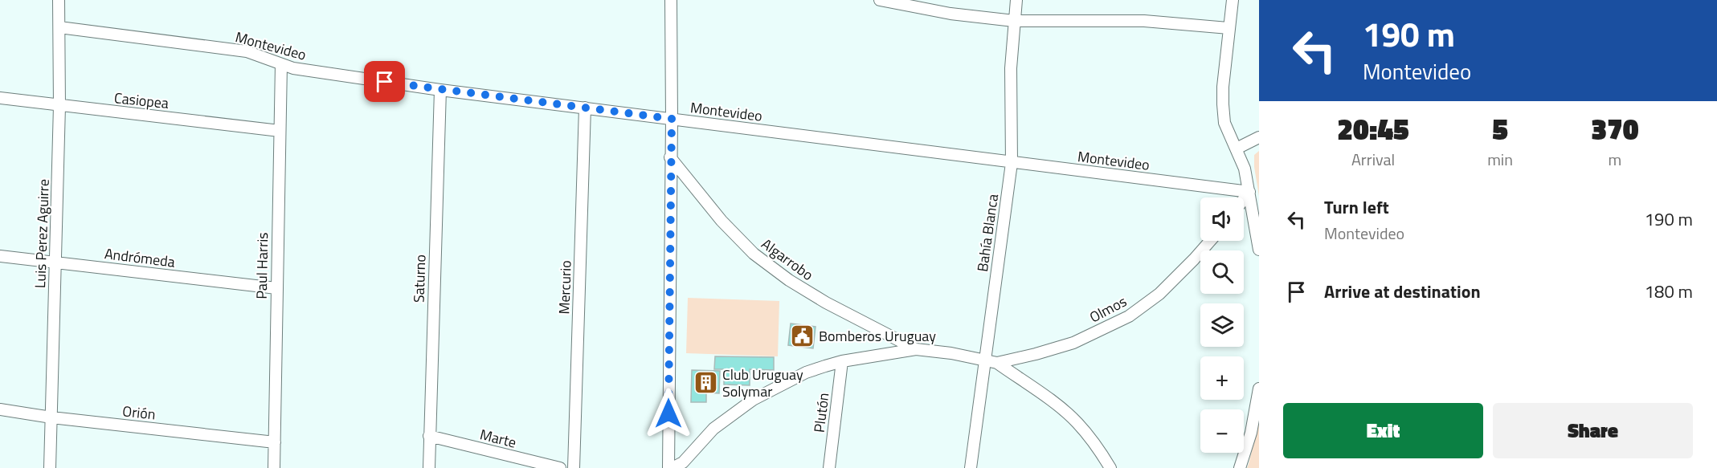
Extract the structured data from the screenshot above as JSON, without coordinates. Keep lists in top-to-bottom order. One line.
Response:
{"streets":{"street":["Montevideo","Casiopea","Bahía Blanca","Luis Perez Aguirre","Andrómeda","Algarrobo","Paul Harris","Saturno","Mercurio","Olmos","Orión","Plutón","Marte"]},"crossings":[["Montevideo","Bahía Blanca"],["Montevideo","Luis Perez Aguirre"],["Montevideo","Paul Harris"],["Montevideo","Saturno"],["Montevideo","Mercurio"],["Casiopea","Luis Perez Aguirre"],["Casiopea","Paul Harris"],["Bahía Blanca","Olmos"],["Luis Perez Aguirre","Andrómeda"],["Luis Perez Aguirre","Orión"],["Andrómeda","Paul Harris"],["Algarrobo","Olmos"],["Paul Harris","Orión"],["Saturno","Marte"]],"places":{"public building":["Bomberos Uruguay"],"building":["Club Uruguay Solymar"]},"page":{"turn":["190 m","Montevideo"],"eta":["20:45","Arrival","5","min","370","m"],"list":[{"name":"Turn left","note":"Montevideo","value":"190 m"},{"name":"Arrive at destination","value":"180 m"}],"map_buttons":["+","−"],"buttons":["Exit","Share"]}}
